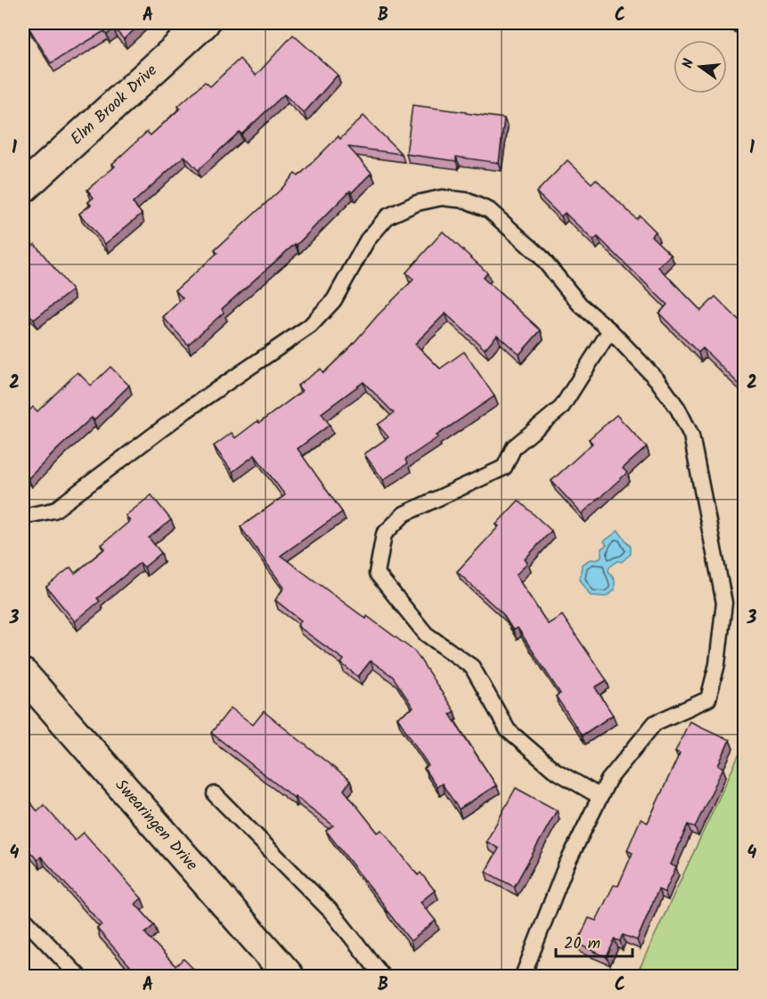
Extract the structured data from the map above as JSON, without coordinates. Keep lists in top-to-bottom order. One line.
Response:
{"streets":{"street":["Elm Brook Drive","Swearingen Drive"]},"scale_bar":"20 m","north":"left","grid":{"columns":["A","B","C"],"rows":["1","2","3","4"]}}
